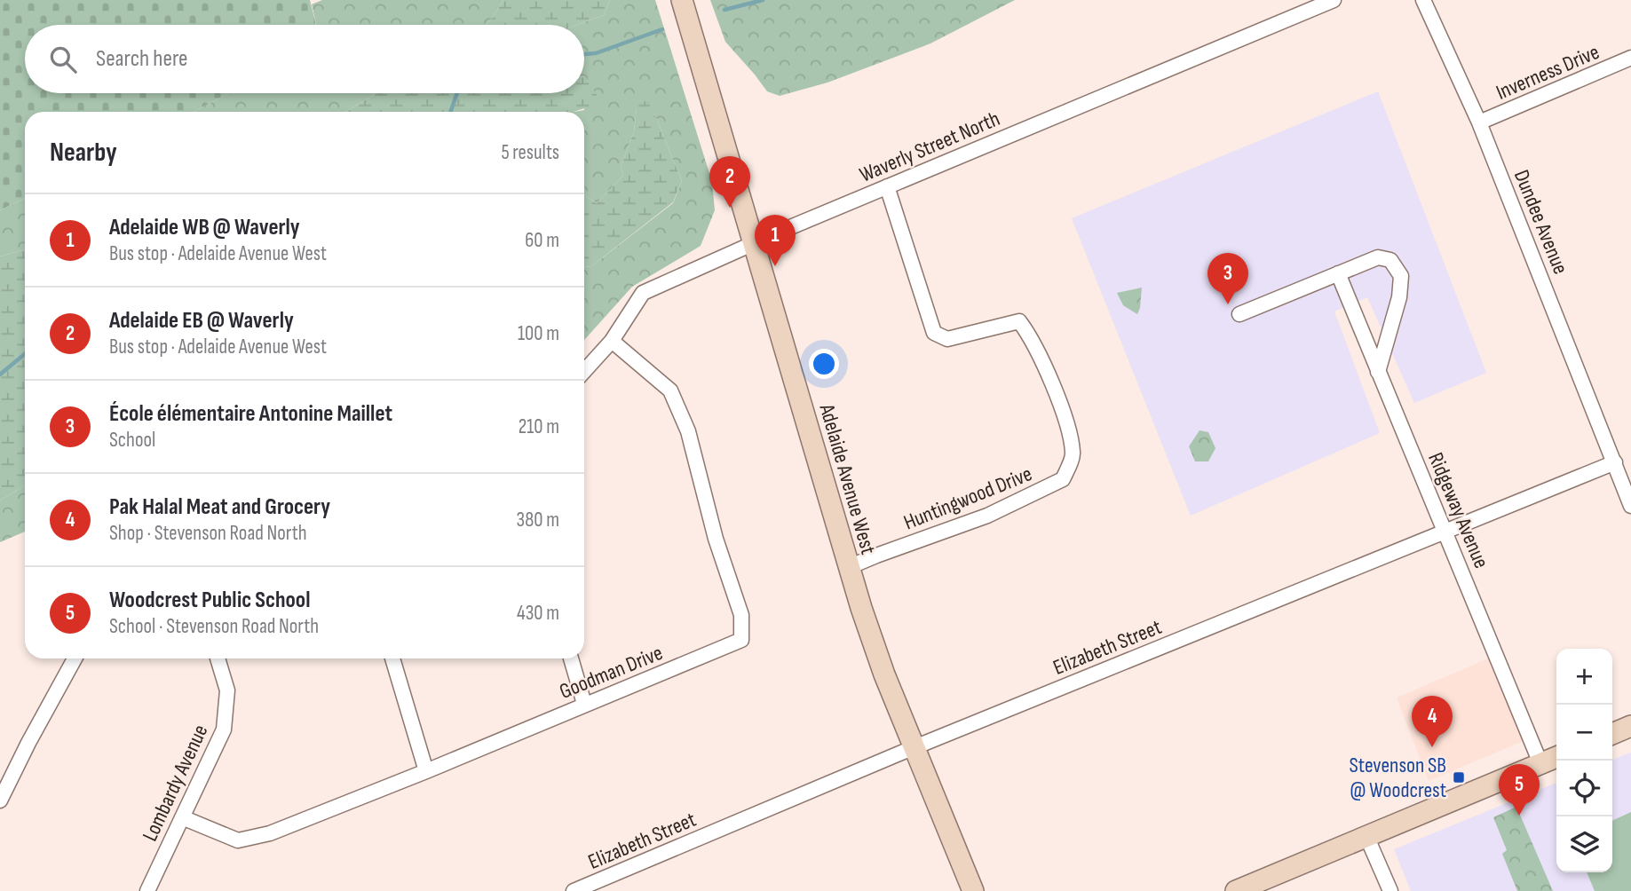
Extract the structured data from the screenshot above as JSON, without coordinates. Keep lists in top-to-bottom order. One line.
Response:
{"streets":{"main road":["Adelaide Avenue West"],"street":["Inverness Drive","Waverly Street North","Dundee Avenue","Huntingwood Drive","Ridgeway Avenue","Elizabeth Street","Goodman Drive","Lombardy Avenue"]},"crossings":[["Inverness Drive","Dundee Avenue"],["Waverly Street North","Adelaide Avenue West"],["Waverly Street North","Huntingwood Drive"],["Waverly Street North","Goodman Drive"],["Dundee Avenue","Elizabeth Street"],["Adelaide Avenue West","Huntingwood Drive"],["Adelaide Avenue West","Elizabeth Street"],["Ridgeway Avenue","Elizabeth Street"],["Goodman Drive","Lombardy Avenue"]],"places":{"transit":["Stevenson SB @ Woodcrest"]},"page":{"search":"Search here","heading":["Nearby","5 results"],"pins":["2","1","3","4","5"],"list":[{"mark":"1","name":"Adelaide WB @ Waverly","note":"Bus stop · Adelaide Avenue West","value":"60 m"},{"mark":"2","name":"Adelaide EB @ Waverly","note":"Bus stop · Adelaide Avenue West","value":"100 m"},{"mark":"3","name":"École élémentaire Antonine Maillet","note":"School","value":"210 m"},{"mark":"4","name":"Pak Halal Meat and Grocery","note":"Shop · Stevenson Road North","value":"380 m"},{"mark":"5","name":"Woodcrest Public School","note":"School · Stevenson Road North","value":"430 m"}],"map_buttons":["+","−"]}}
